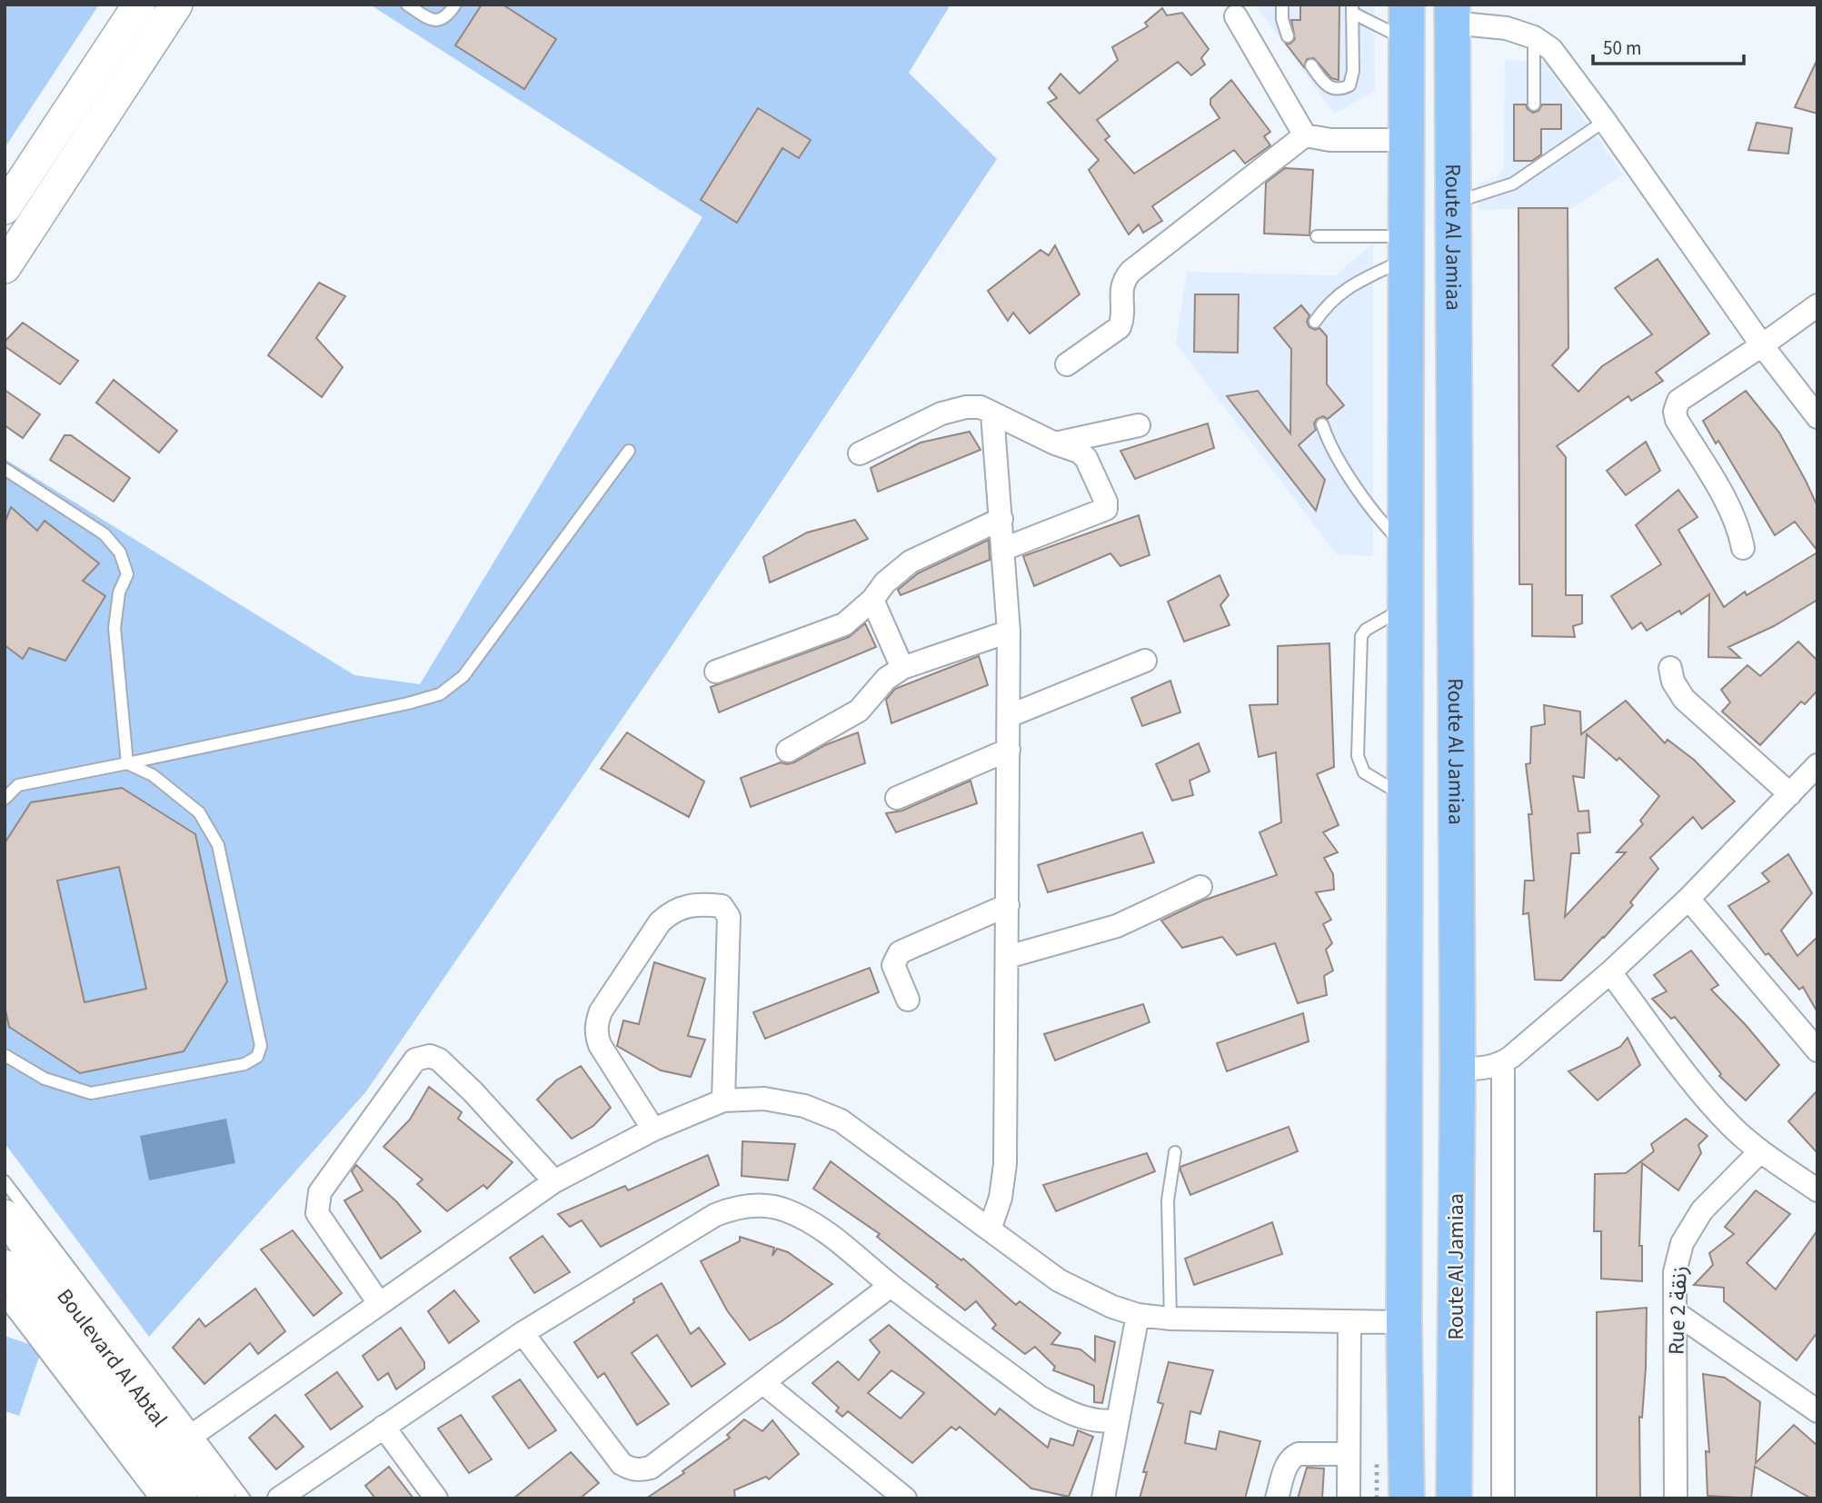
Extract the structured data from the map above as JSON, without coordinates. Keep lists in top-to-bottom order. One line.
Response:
{"streets":{"main road":["Route Al Jamiaa","Boulevard Al Abtal"],"street":["Rue 2 زنقة"]},"scale_bar":"50 m"}
